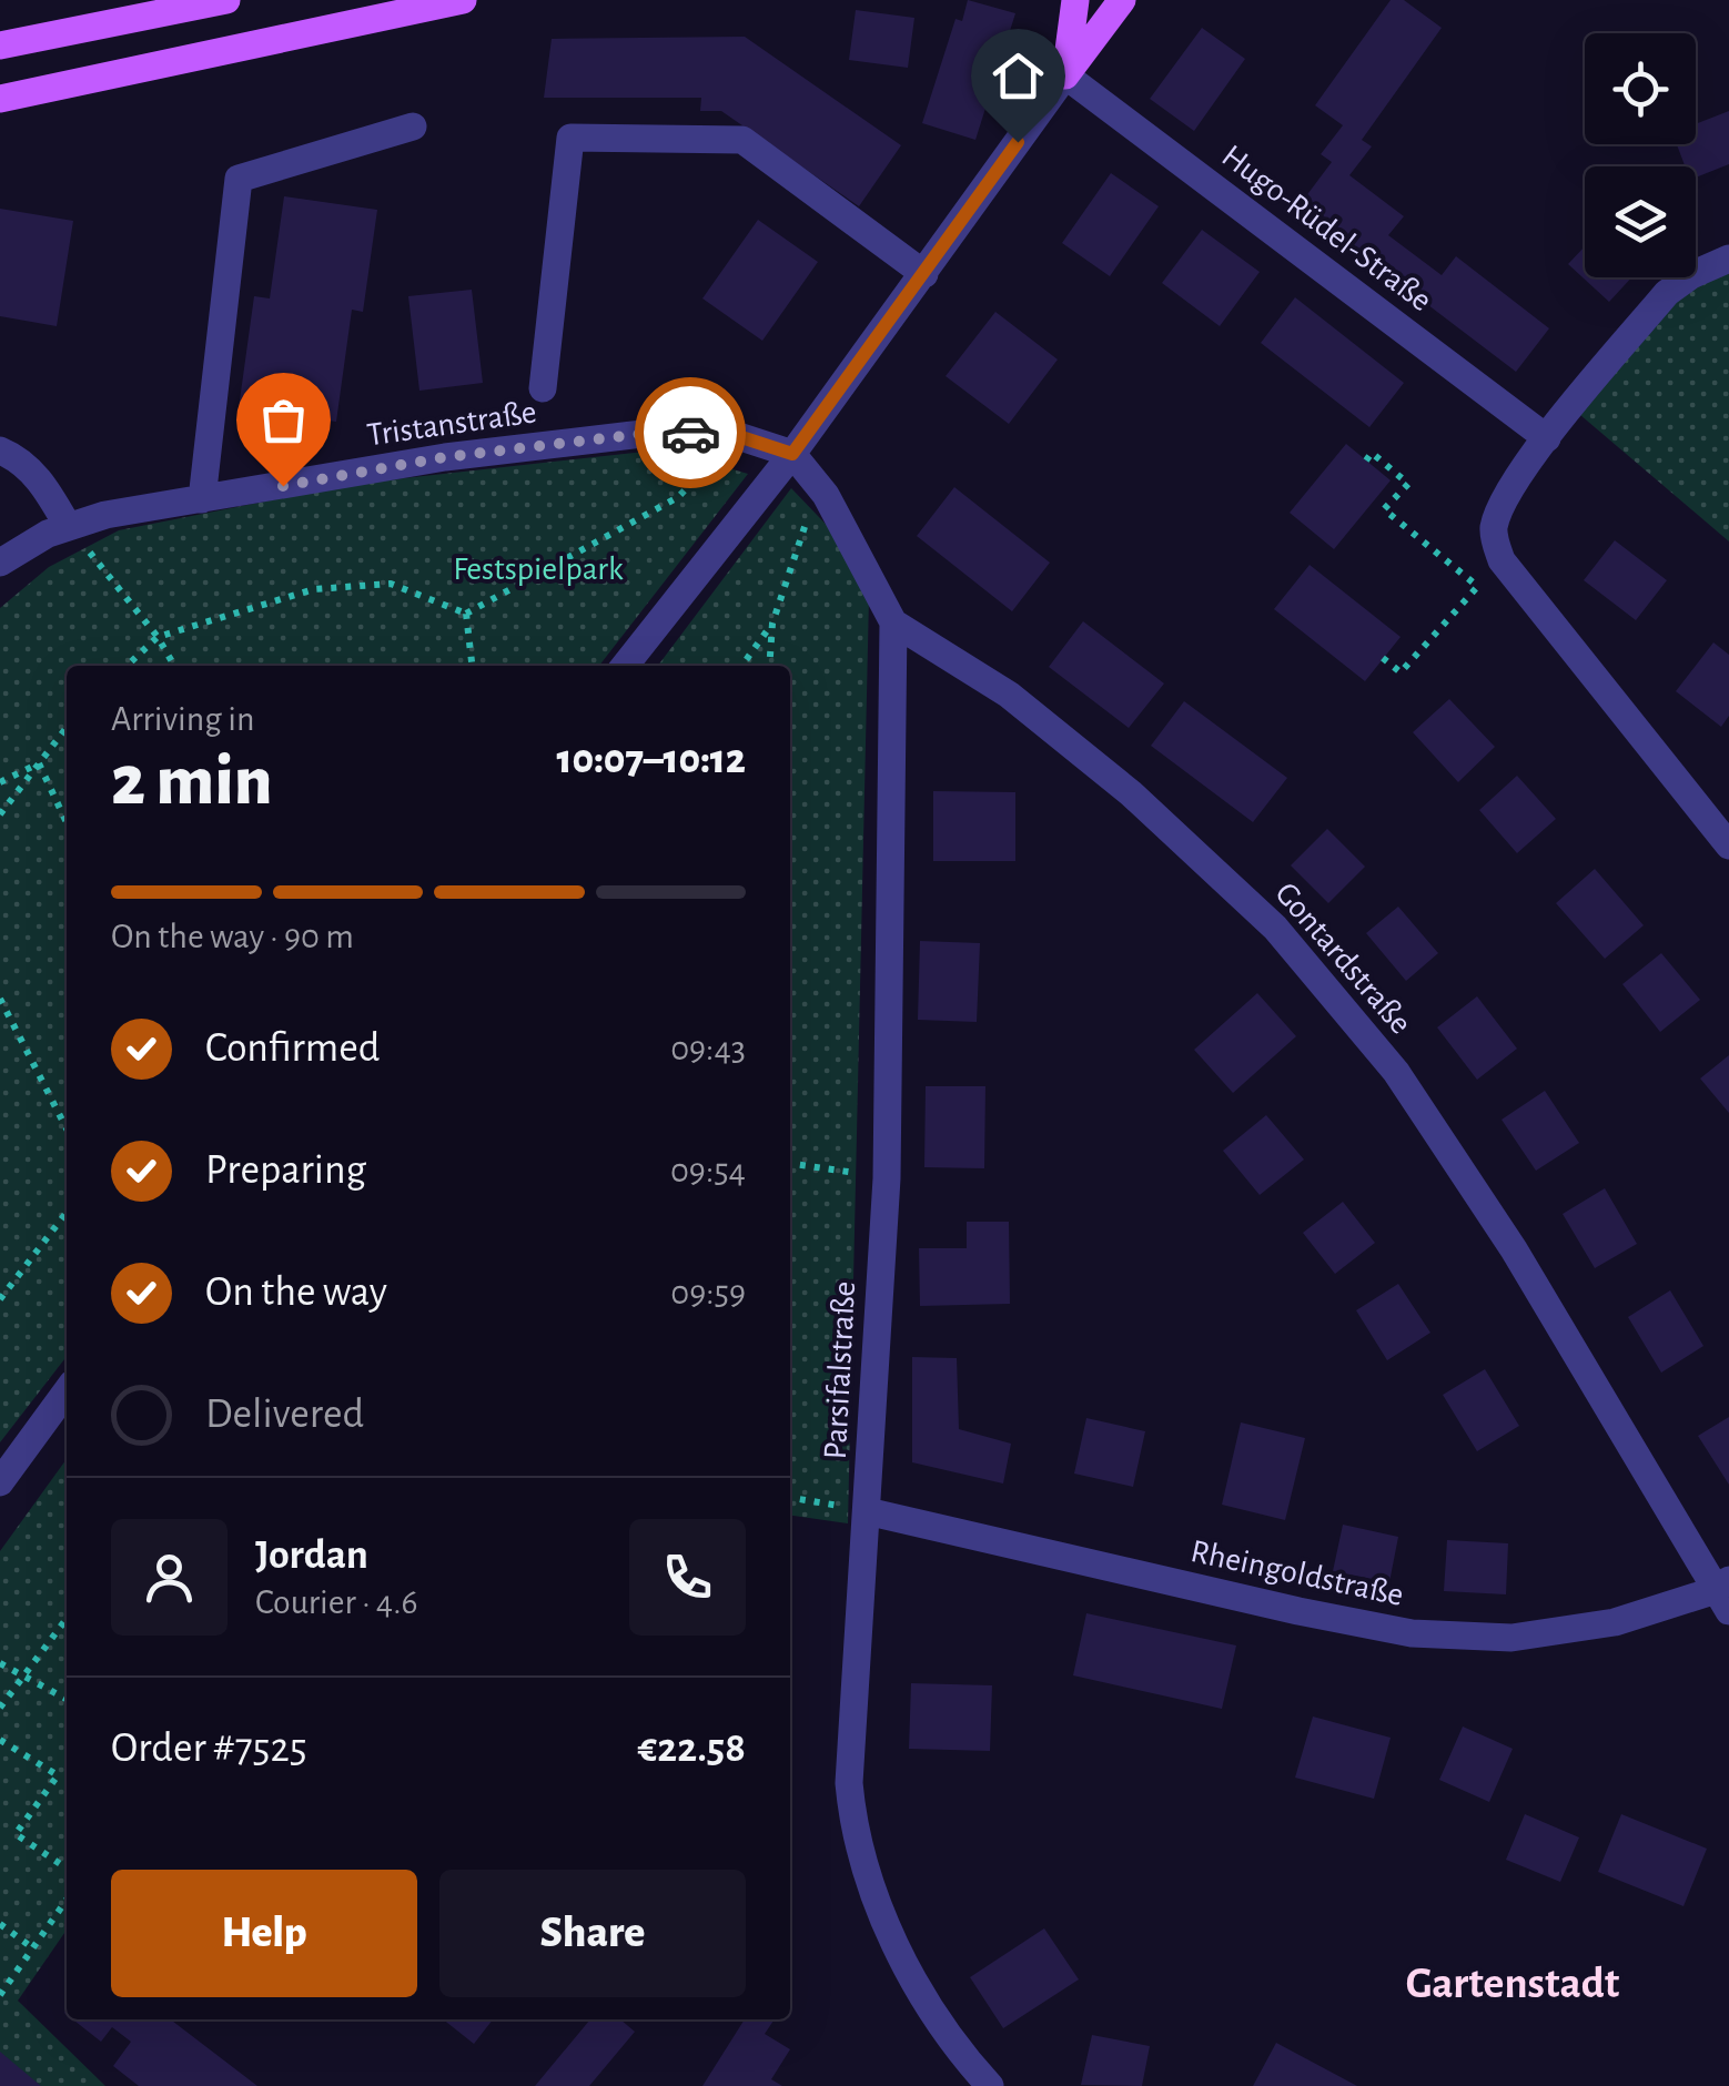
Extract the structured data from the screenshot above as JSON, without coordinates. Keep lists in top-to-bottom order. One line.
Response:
{"streets":{"street":["Hugo-Rüdel-Straße","Tristanstraße","Gontardstraße","Parsifalstraße","Rheingoldstraße"]},"crossings":[["Tristanstraße","Gontardstraße"],["Gontardstraße","Parsifalstraße"],["Gontardstraße","Rheingoldstraße"],["Parsifalstraße","Rheingoldstraße"]],"districts":["Gartenstadt"],"parks":["Festspielpark"],"page":{"heading":["2 min","Arriving in","10:07–10:12"],"panel":["Jordan","Courier · 4.6","Order #7525","€22.58"],"bar":"On the way · 90 m","list":[["Confirmed","09:43"],["Preparing","09:54"],["On the way","09:59"],"Delivered"],"buttons":["Help","Share"]}}
